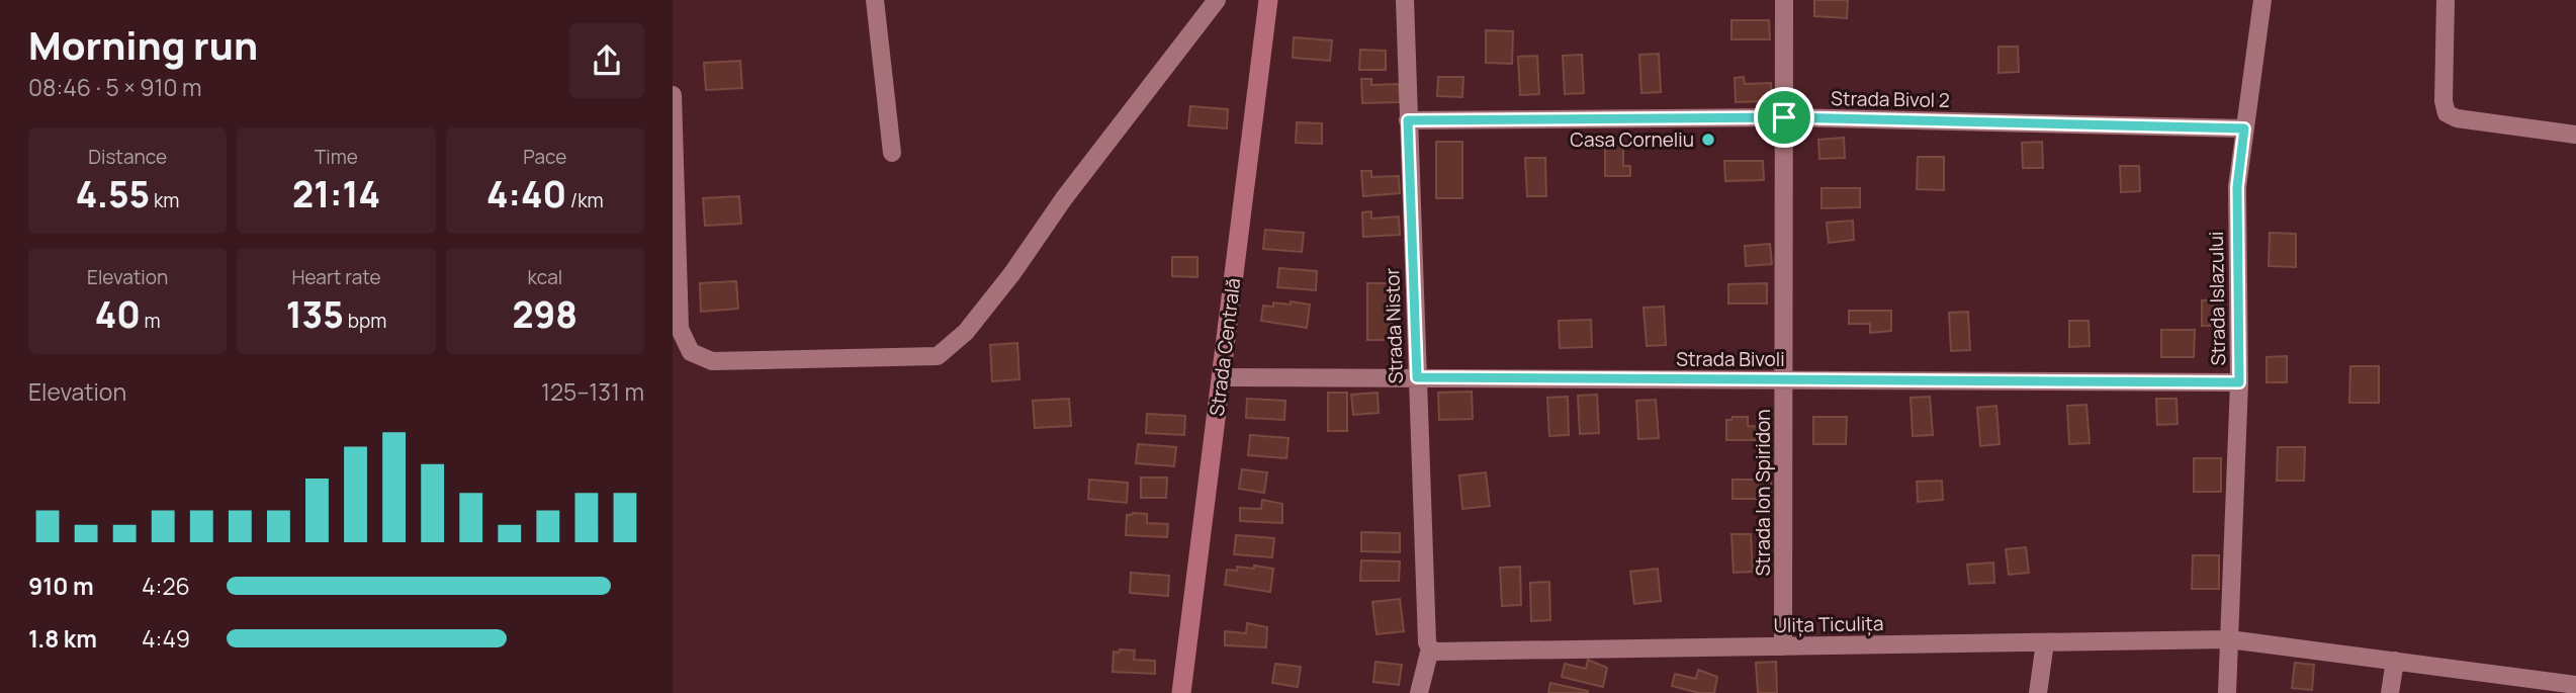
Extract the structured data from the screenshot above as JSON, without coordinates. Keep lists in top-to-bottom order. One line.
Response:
{"streets":{"main road":["Strada Centrală"],"street":["Strada Bivol 2","Strada Islazului","Strada Nistor","Strada Bivoli","Strada Ion Spiridon","Ulița Ticulița"]},"crossings":[["Strada Bivol 2","Strada Islazului"],["Strada Bivol 2","Strada Nistor"],["Strada Bivol 2","Strada Ion Spiridon"],["Strada Islazului","Strada Bivoli"],["Strada Islazului","Ulița Ticulița"],["Strada Nistor","Strada Bivoli"],["Strada Nistor","Ulița Ticulița"],["Strada Centrală","Strada Bivoli"],["Strada Bivoli","Strada Ion Spiridon"],["Strada Ion Spiridon","Ulița Ticulița"]],"places":["Casa Corneliu"],"page":{"heading":["Morning run","08:46 · 5 × 910 m"],"stats":[["Distance","4.55 km"],["Time","21:14"],["Pace","4:40 /km"],["Elevation","40 m"],["Heart rate","135 bpm"],["kcal","298"]],"chart":["Elevation","125–131 m"],"list":[{"name":"910 m","note":"4:26"},{"name":"1.8 km","note":"4:49"}]}}
